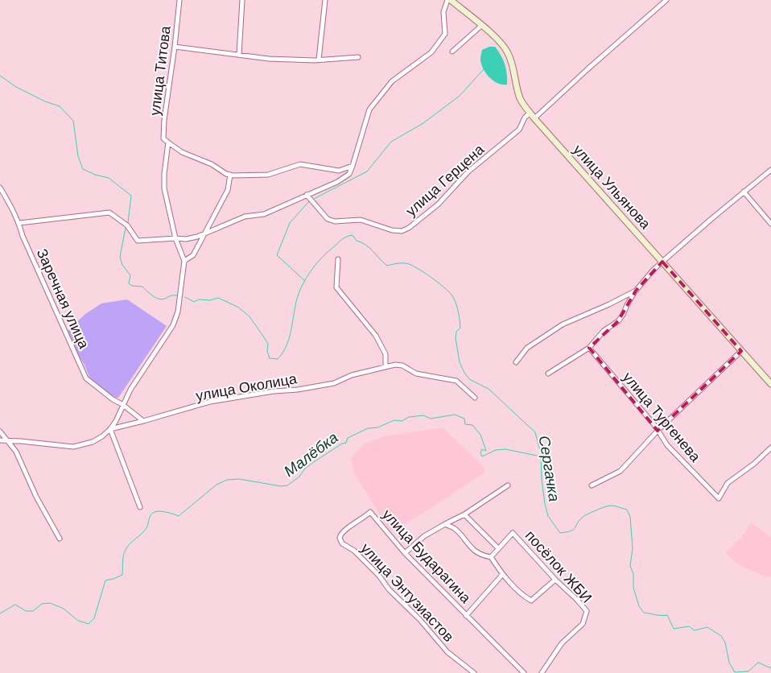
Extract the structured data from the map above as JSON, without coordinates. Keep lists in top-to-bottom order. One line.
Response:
{"streets":{"main road":["улица Ульянова"],"street":["улица Титова","улица Герцена","Заречная улица","улица Околица","улица Тургенева","улица Бударагина","посёлок ЖБИ","улица Энтузиастов"]},"crossings":[["улица Герцена","улица Ульянова"],["Заречная улица","улица Околица"],["улица Бударагина","улица Энтузиастов"]],"water":["Малёбка","Сергачка"]}
